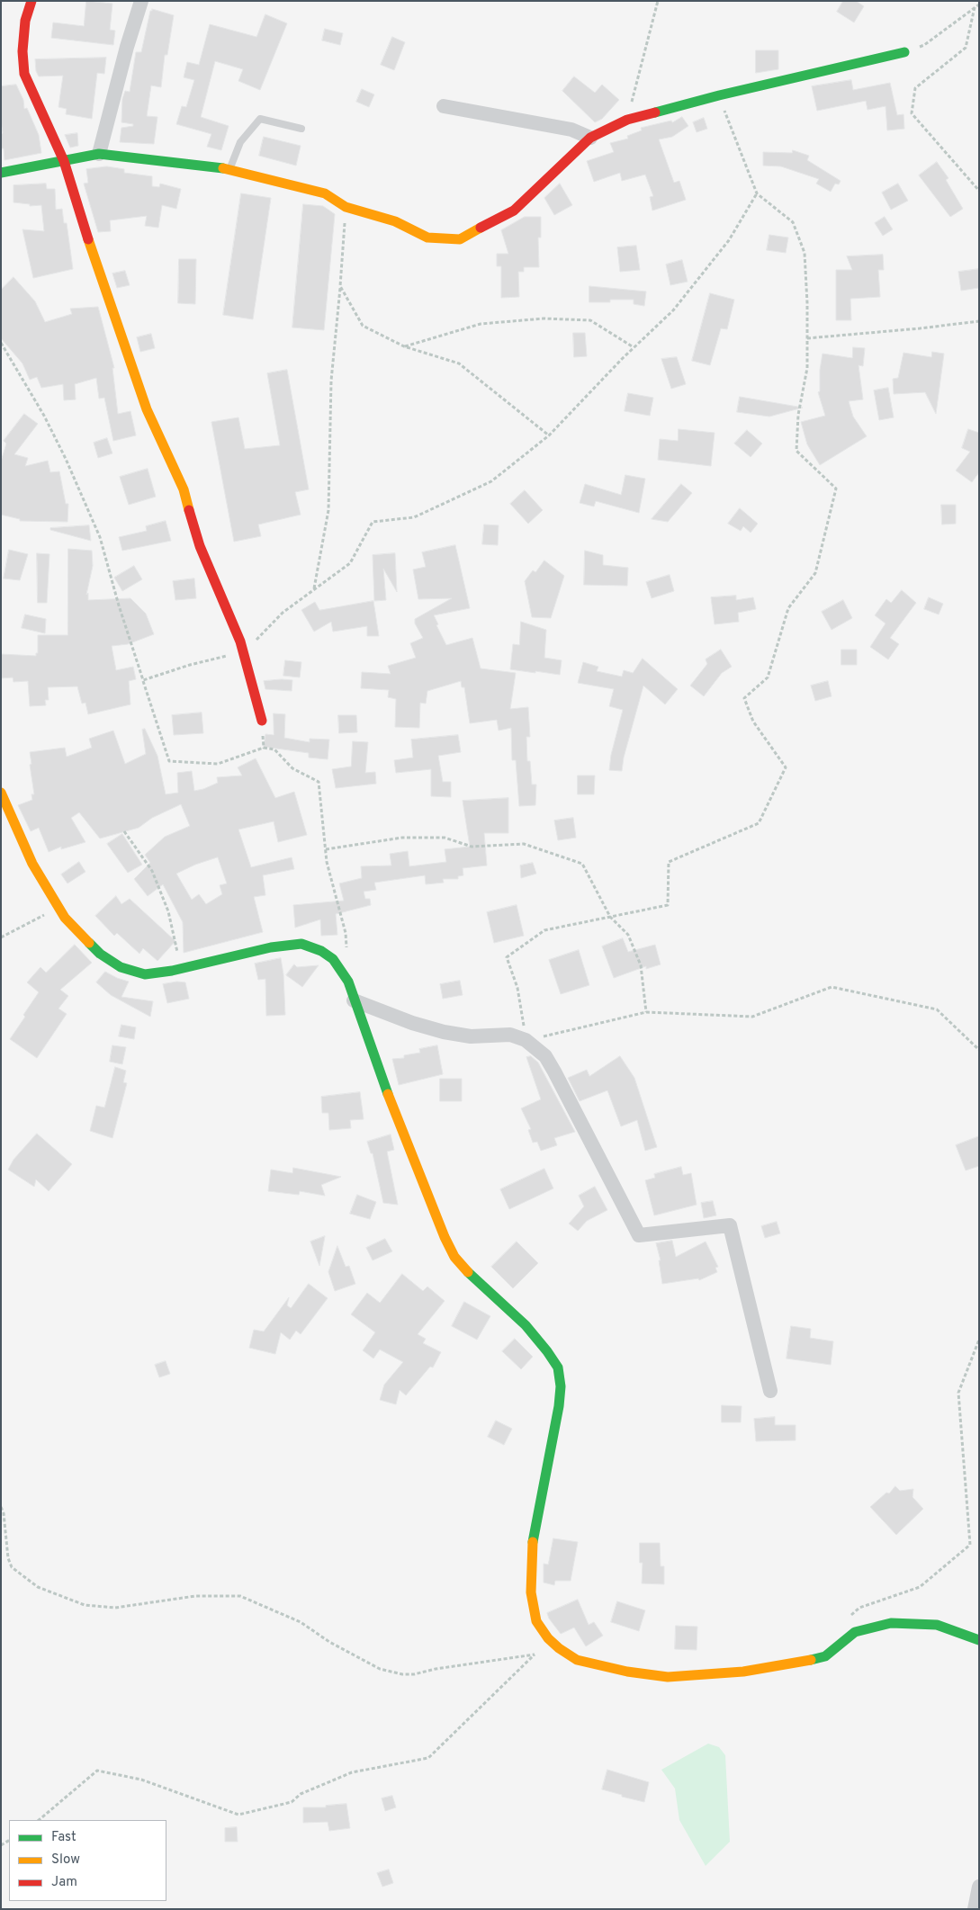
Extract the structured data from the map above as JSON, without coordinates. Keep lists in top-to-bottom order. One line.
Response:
{"legend":["Fast","Slow","Jam"]}
